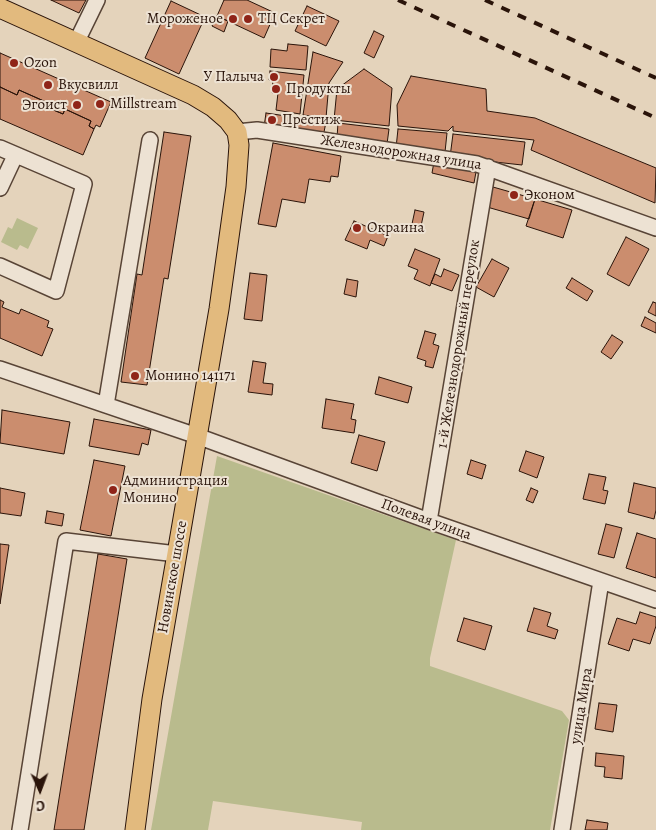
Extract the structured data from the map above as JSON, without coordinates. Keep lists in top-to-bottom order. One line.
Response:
{"streets":{"main road":["Новинское шоссе"],"street":["Железнодорожная улица","1-й Железнодорожный переулок","Полевая улица","улица Мира"]},"crossings":[["Железнодорожная улица","1-й Железнодорожный переулок"],["Железнодорожная улица","Новинское шоссе"],["1-й Железнодорожный переулок","Полевая улица"],["Полевая улица","Новинское шоссе"],["Полевая улица","улица Мира"]],"places":["Мороженое","ТЦ Секрет","Ozon","У Палыча","Вкусвилл","Продукты","Millstream","Эгоист","Престиж","Эконом","Окраина","Монино 141171","Администрация Монино"],"north":"bottom"}
